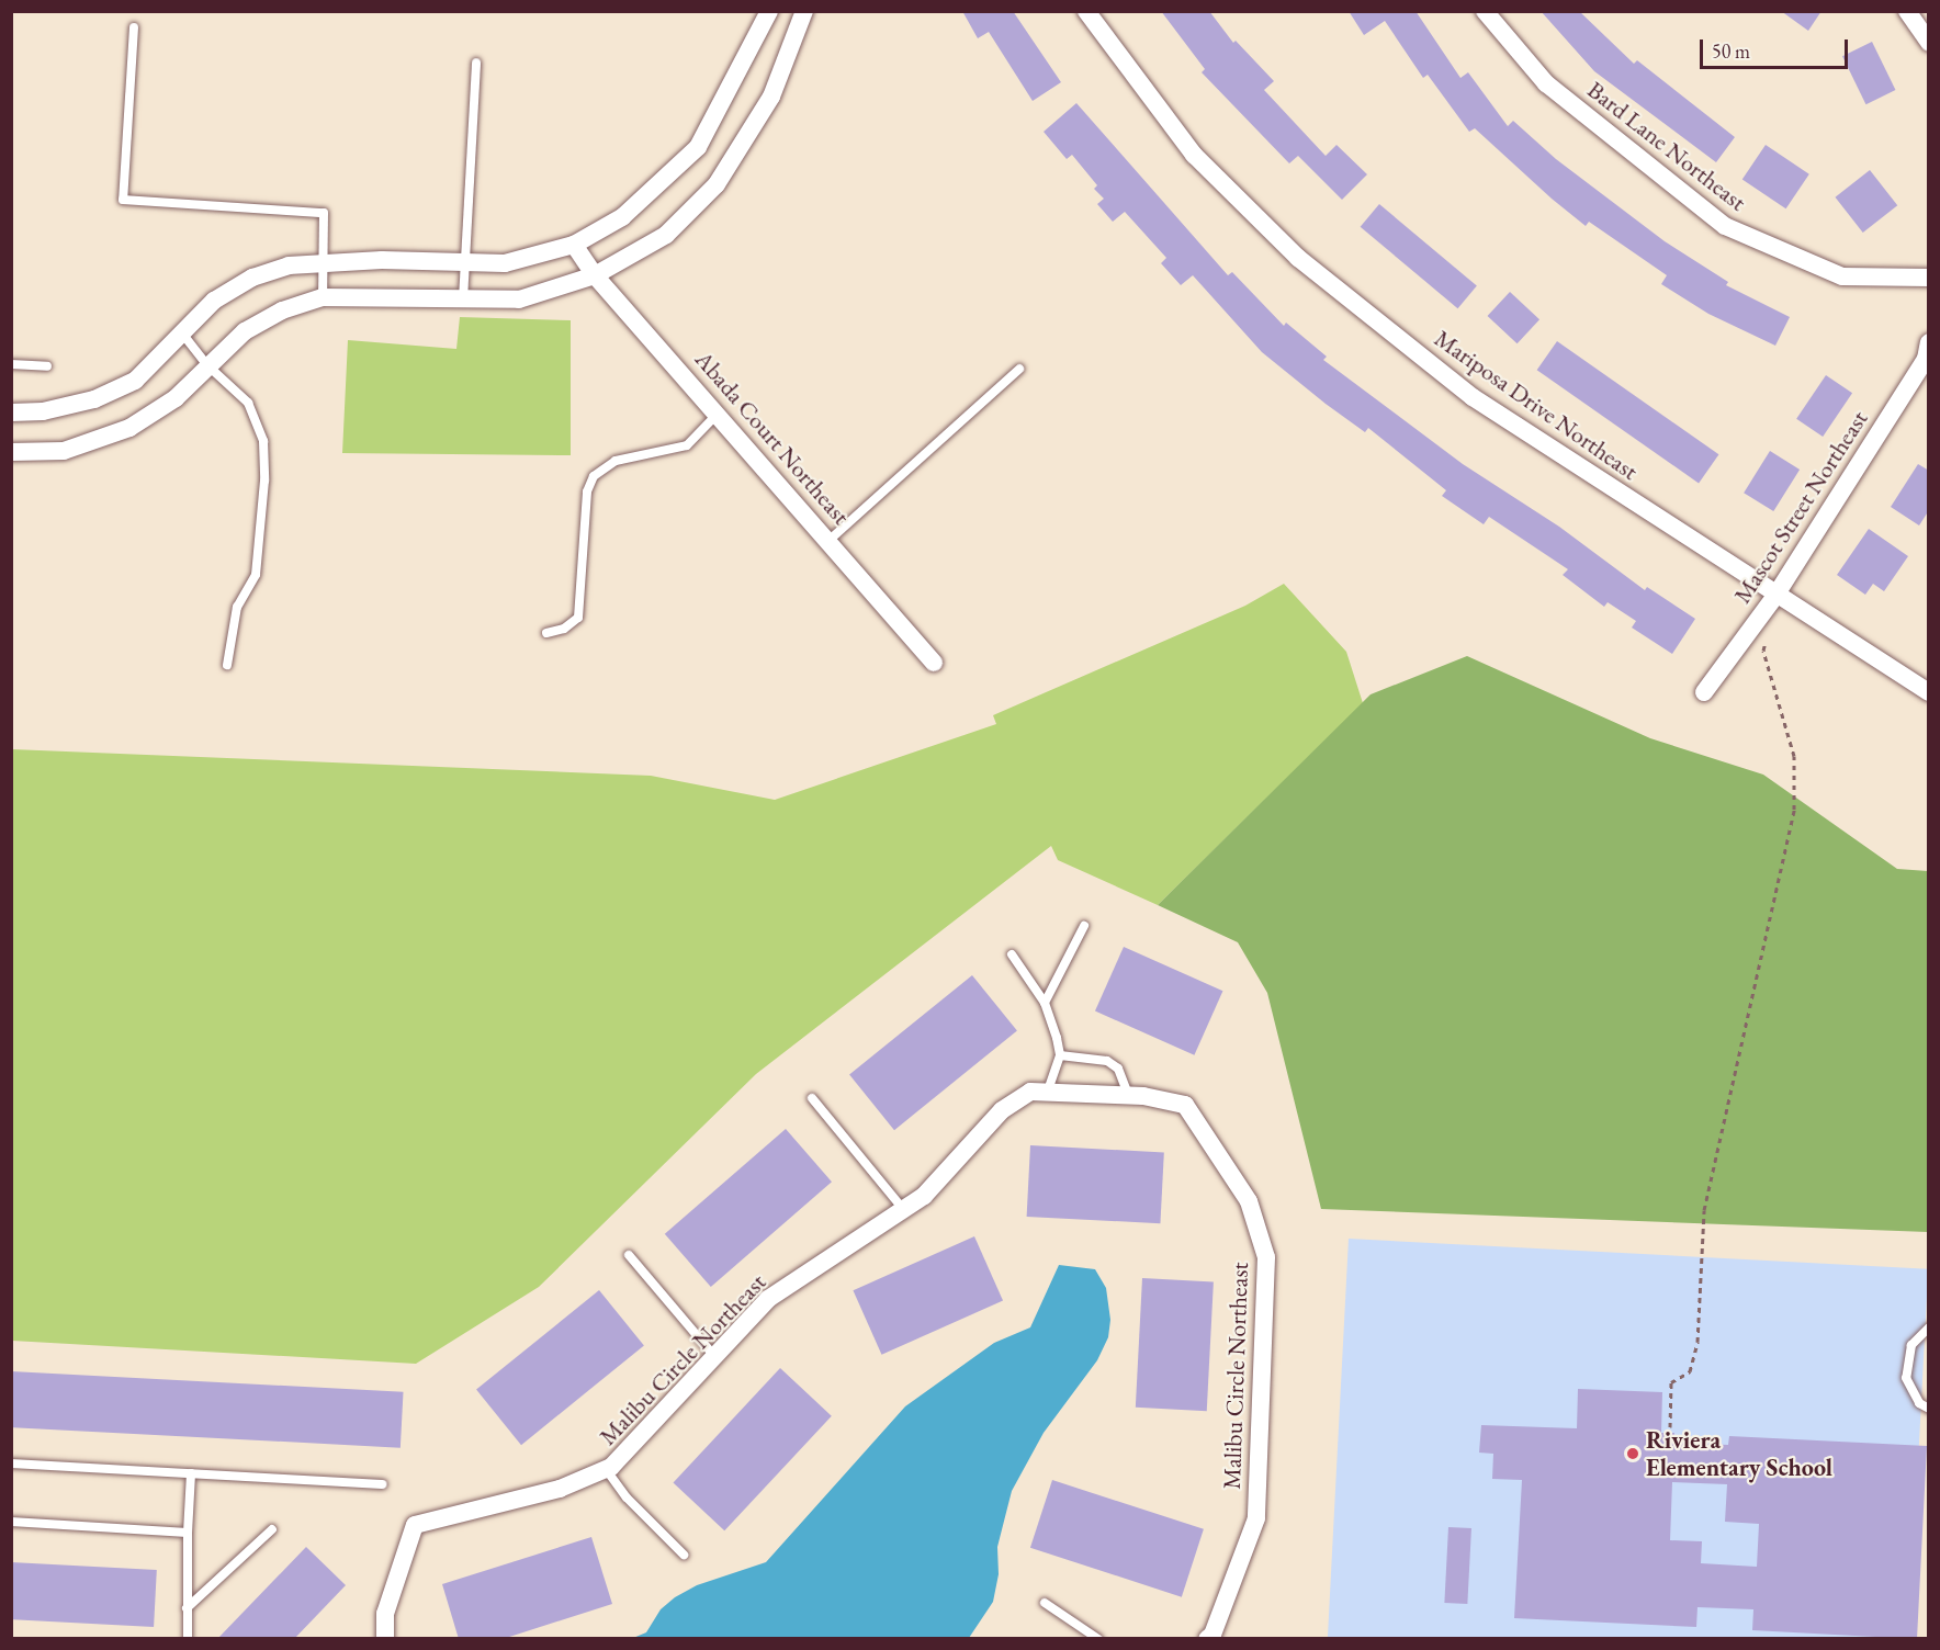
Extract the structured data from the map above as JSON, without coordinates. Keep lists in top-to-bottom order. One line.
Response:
{"streets":{"street":["Bard Lane Northeast","Mariposa Drive Northeast","Abada Court Northeast","Mascot Street Northeast","Malibu Circle Northeast"]},"crossings":[["Mariposa Drive Northeast","Mascot Street Northeast"]],"places":["Riviera Elementary School"],"scale_bar":"50 m"}
